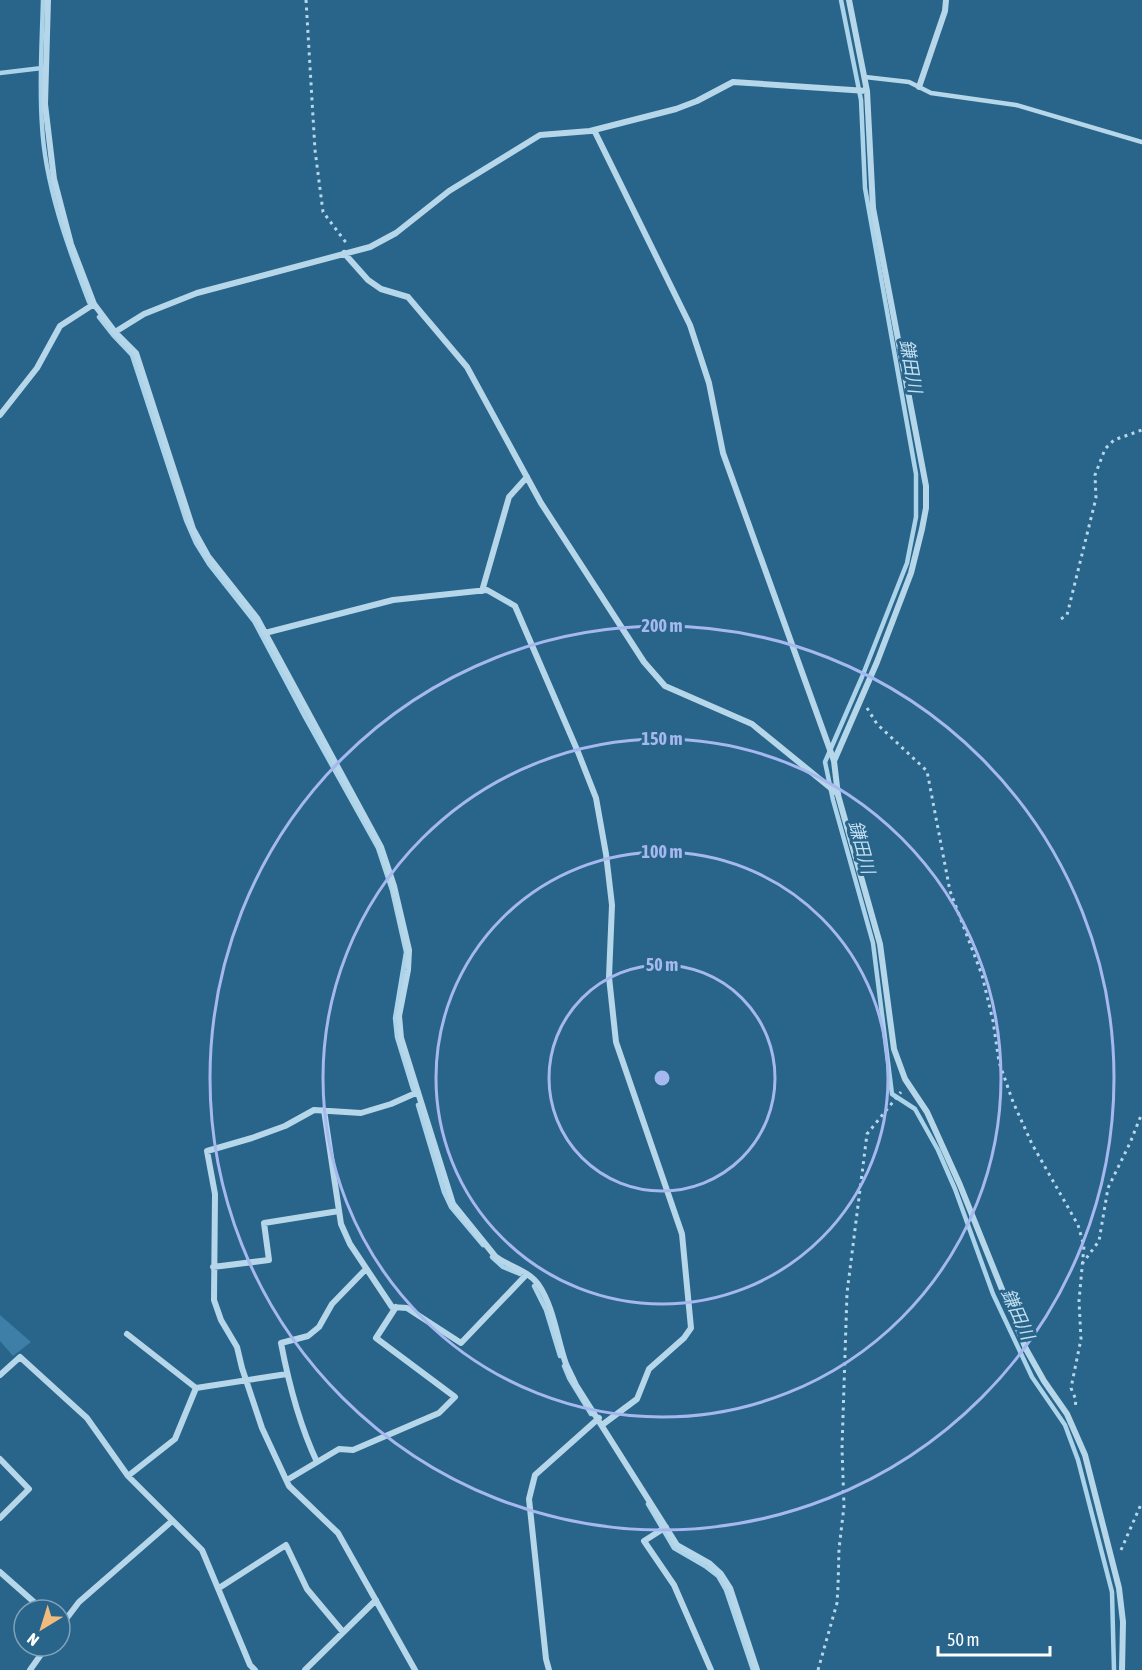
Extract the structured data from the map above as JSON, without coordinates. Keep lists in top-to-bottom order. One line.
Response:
{"water":["鎌田川"],"scale_bar":"50 m","north":"bottom left","rings":["200 m","150 m","100 m","50 m"]}
